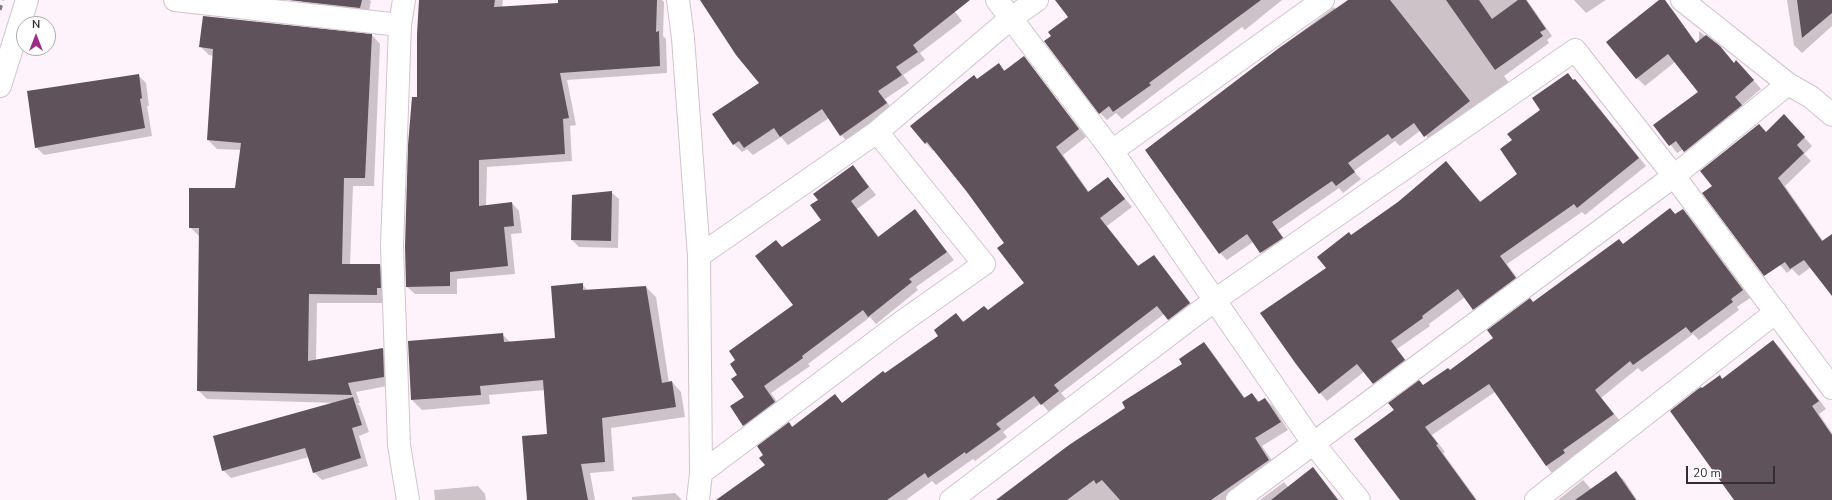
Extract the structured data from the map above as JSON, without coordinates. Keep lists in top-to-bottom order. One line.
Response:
{"scale_bar":"20 m","north":"top"}
